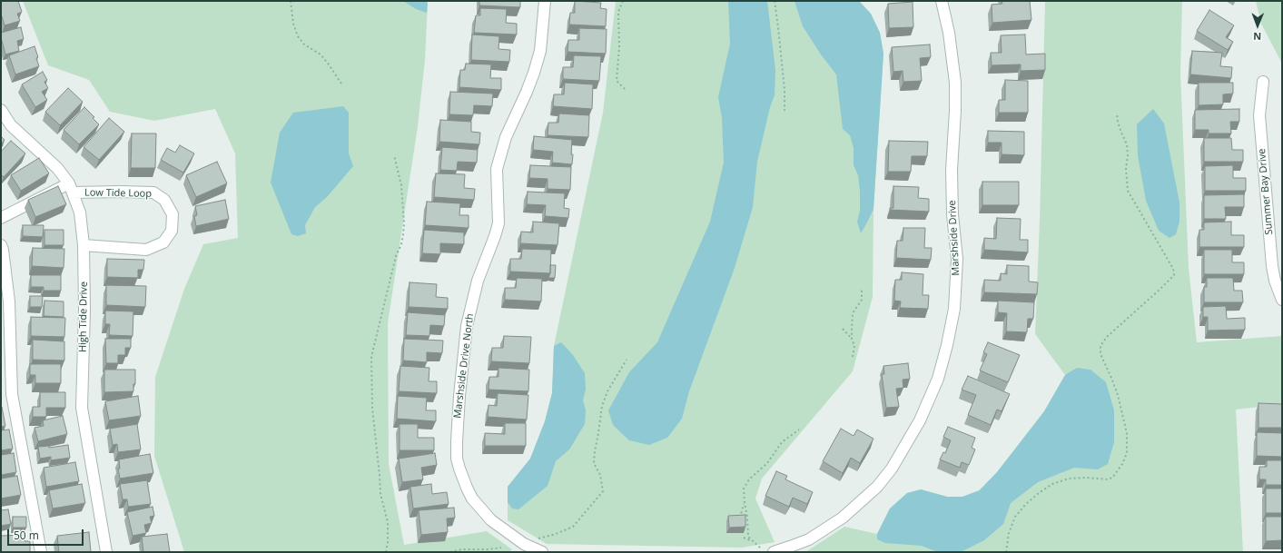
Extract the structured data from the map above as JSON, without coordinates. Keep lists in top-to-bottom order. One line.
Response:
{"streets":{"street":["Summer Bay Drive","Low Tide Loop","Marshside Drive","High Tide Drive","Marshside Drive North"]},"crossings":[["Low Tide Loop","High Tide Drive"]],"scale_bar":"50 m","north":"bottom"}
